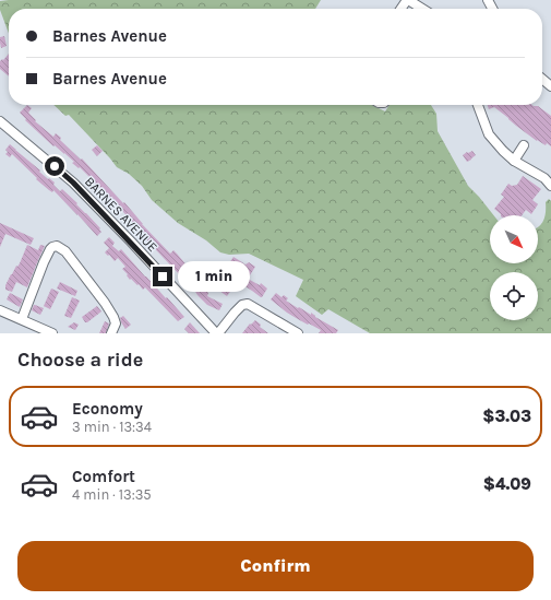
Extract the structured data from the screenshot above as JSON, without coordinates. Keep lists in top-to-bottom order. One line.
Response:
{"streets":{"street":["BARNES AVENUE"]},"north":"bottom right","page":{"banner":["Barnes Avenue","Barnes Avenue"],"bubble":"1 min","heading":"Choose a ride","list":[{"name":"Economy","note":"3 min · 13:34","value":"$3.03"},{"name":"Comfort","note":"4 min · 13:35","value":"$4.09"}],"buttons":"Confirm"}}
